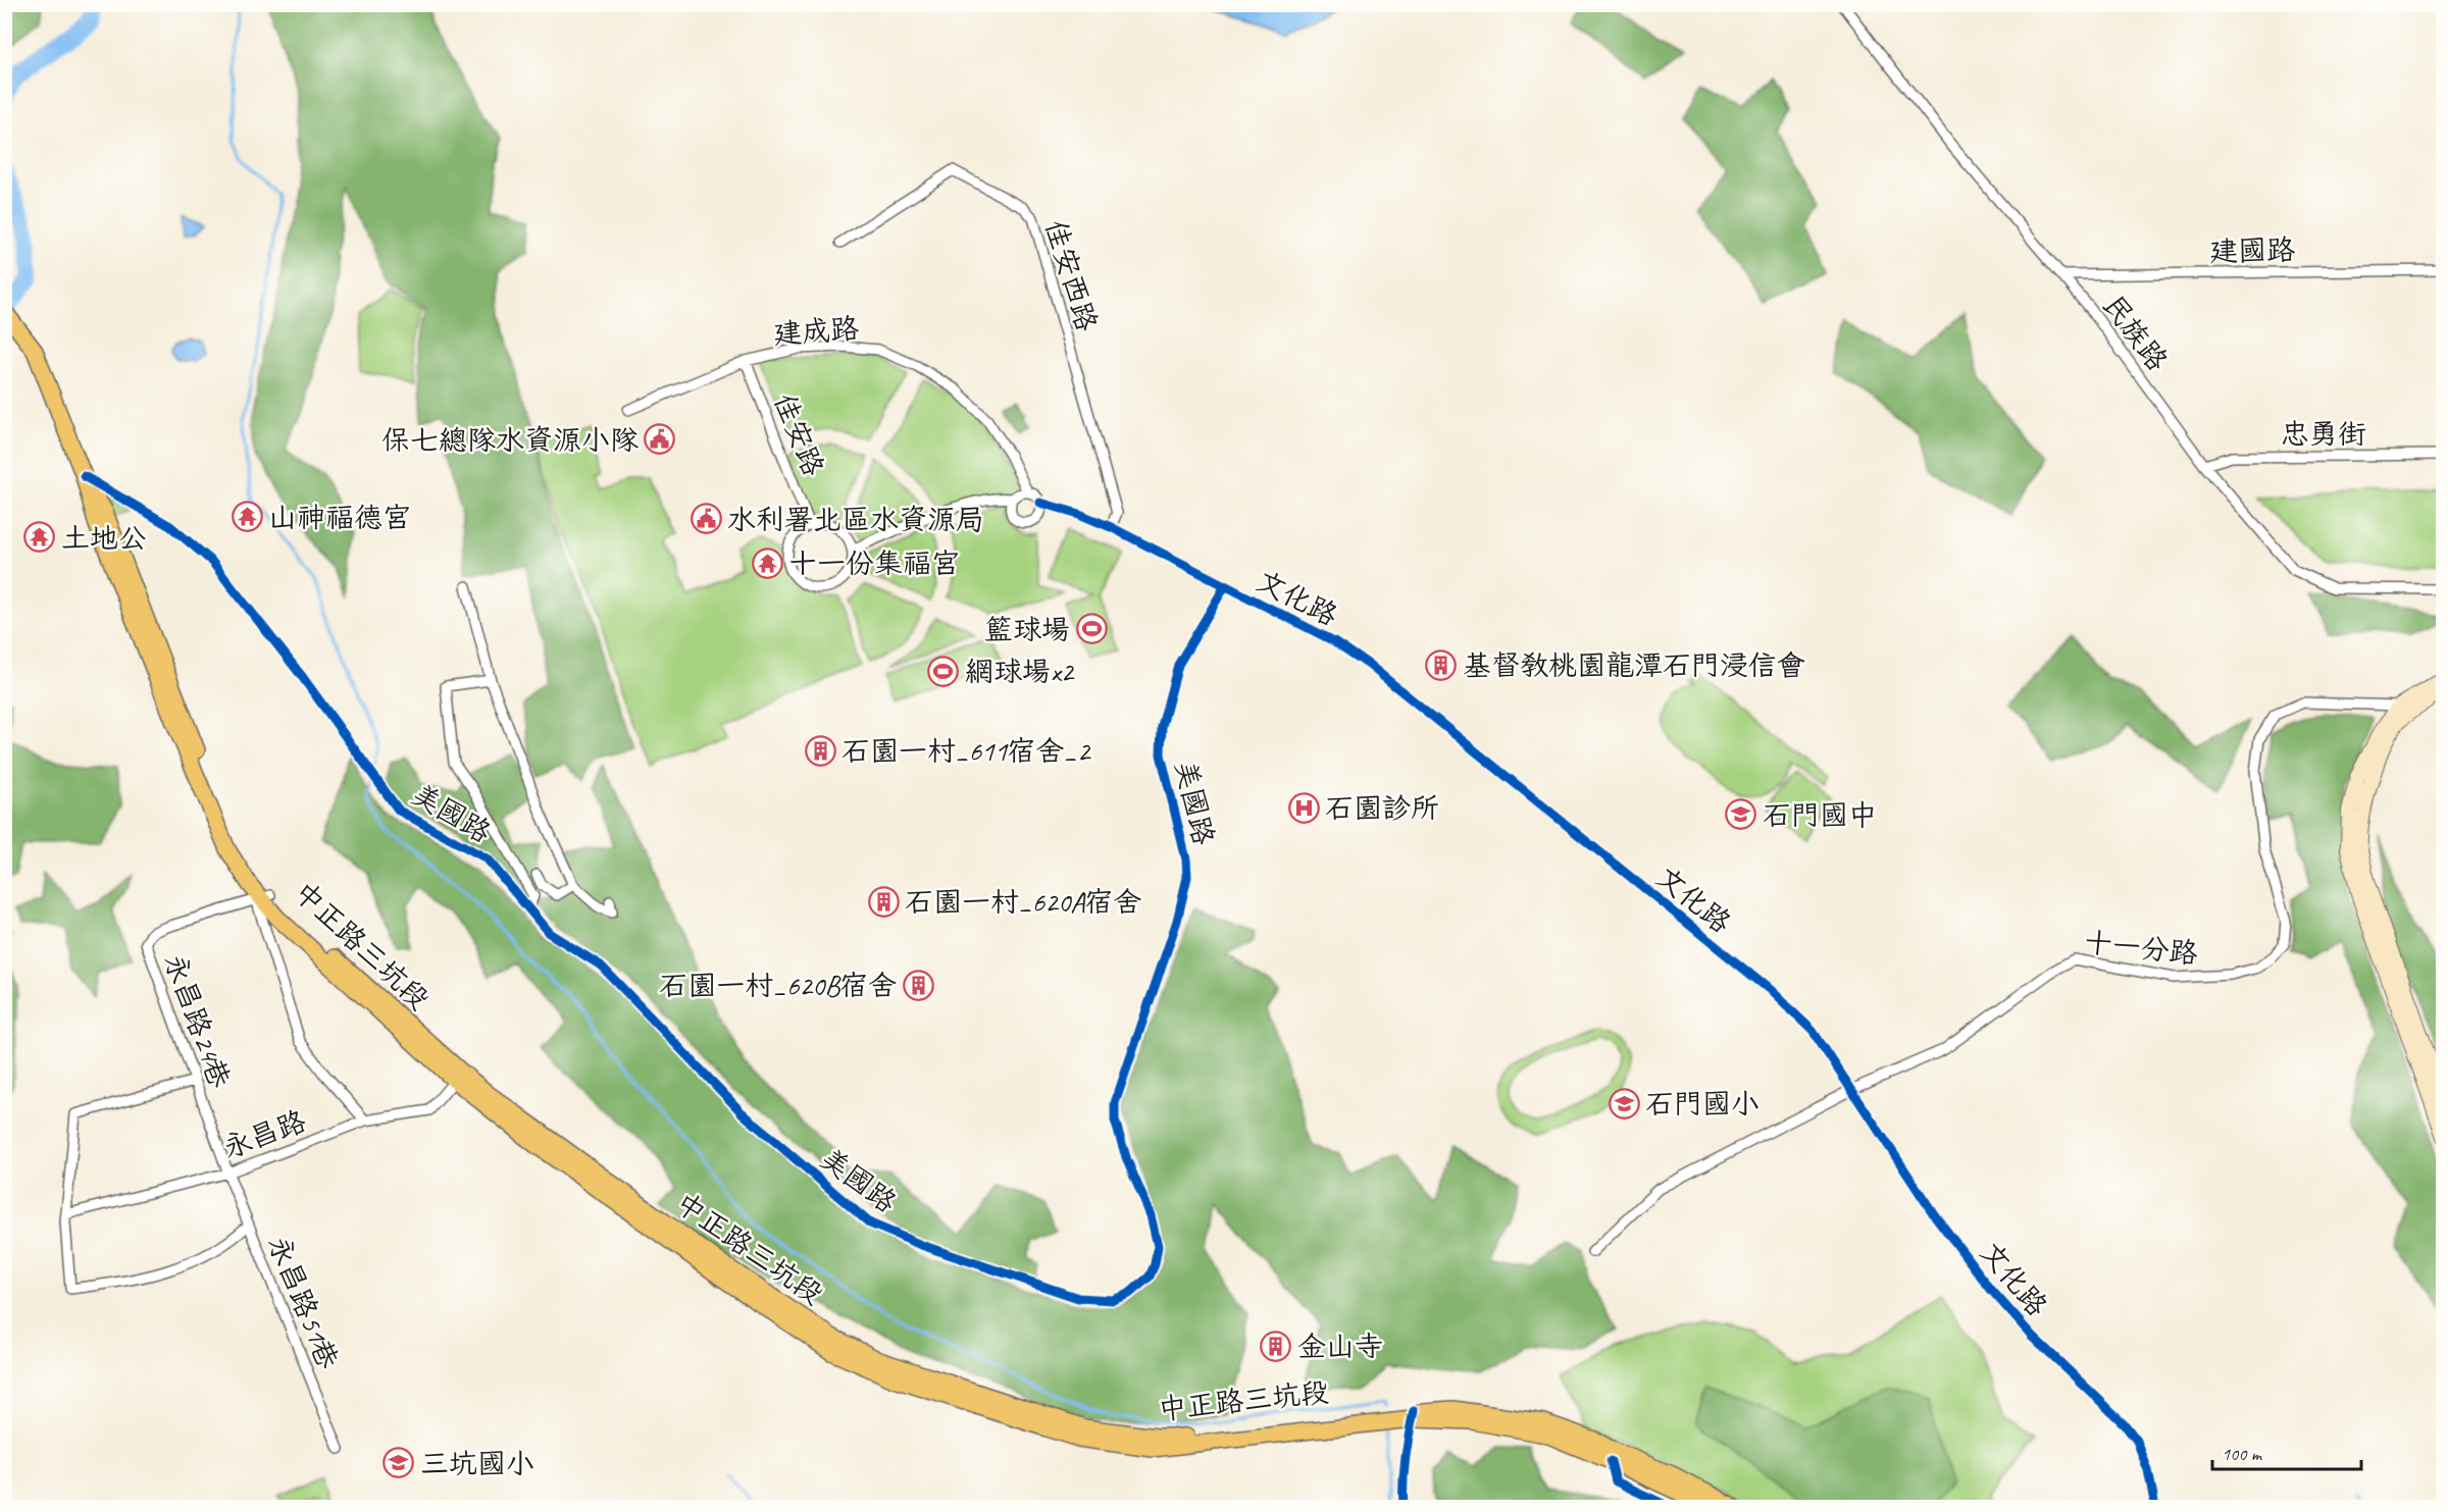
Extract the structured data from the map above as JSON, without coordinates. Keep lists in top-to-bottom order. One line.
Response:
{"streets":{"main road":["中正路三坑段"],"street":["建國路","佳安西路","建成路","民族路","忠勇街","佳安路","文化路","美國路","十一分路","永昌路24巷","永昌路","永昌路51巷"]},"crossings":[["建國路","民族路"],["佳安西路","文化路"],["建成路","佳安路"],["建成路","文化路"],["民族路","忠勇街"],["文化路","美國路"],["文化路","十一分路"],["美國路","中正路三坑段"],["中正路三坑段","永昌路24巷"],["中正路三坑段","永昌路"],["永昌路24巷","永昌路"],["永昌路24巷","永昌路51巷"],["永昌路","永昌路51巷"]],"places":{"public building":["保七總隊水資源小隊","水利署北區水資源局"],"temple":["山神福德宮","土地公","十一份集福宮"],"sports":["籃球場","網球場x2"],"building":["基督教桃園龍潭石門浸信會","石園一村_611宿舍_2","石園一村_620A宿舍","石園一村_620B宿舍","金山寺"],"hospital":["石園診所"],"school or university":["石門國中","石門國小","三坑國小"]},"scale_bar":"100 m"}
